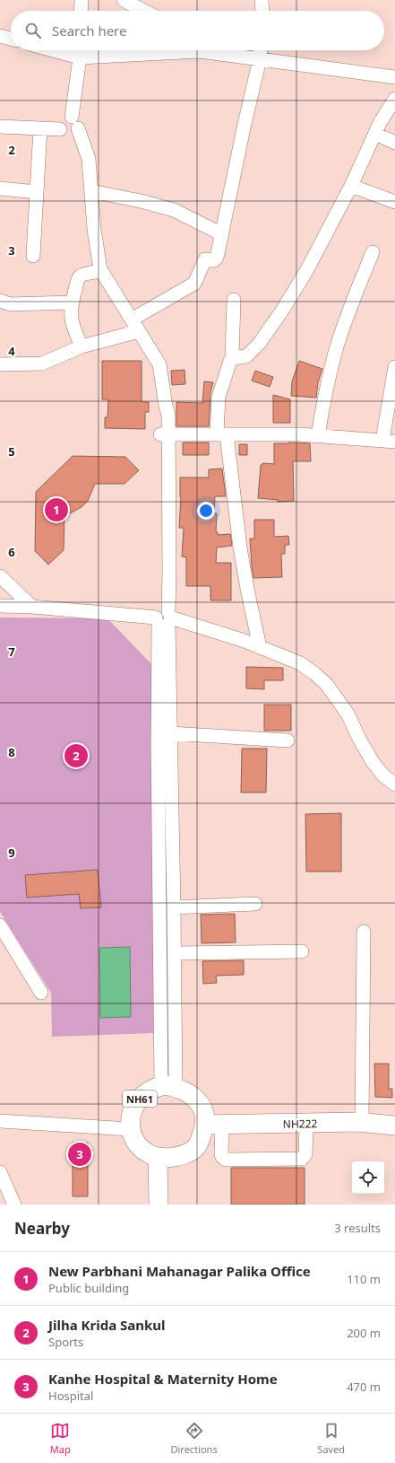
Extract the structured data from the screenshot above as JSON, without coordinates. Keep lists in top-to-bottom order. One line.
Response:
{"streets":{"highway":["NH61","NH222"]},"crossings":[["NH61","NH222"]],"page":{"search":"Search here","pins":["1","2","3"],"heading":["Nearby","3 results"],"list":[{"mark":"1","name":"New Parbhani Mahanagar Palika Office","note":"Public building","value":"110 m"},{"mark":"2","name":"Jilha Krida Sankul","note":"Sports","value":"200 m"},{"mark":"3","name":"Kanhe Hospital & Maternity Home","note":"Hospital","value":"470 m"}],"nav":["Map","Directions","Saved"]},"grid":{"rows":["2","3","4","5","6","7","8","9"]}}
